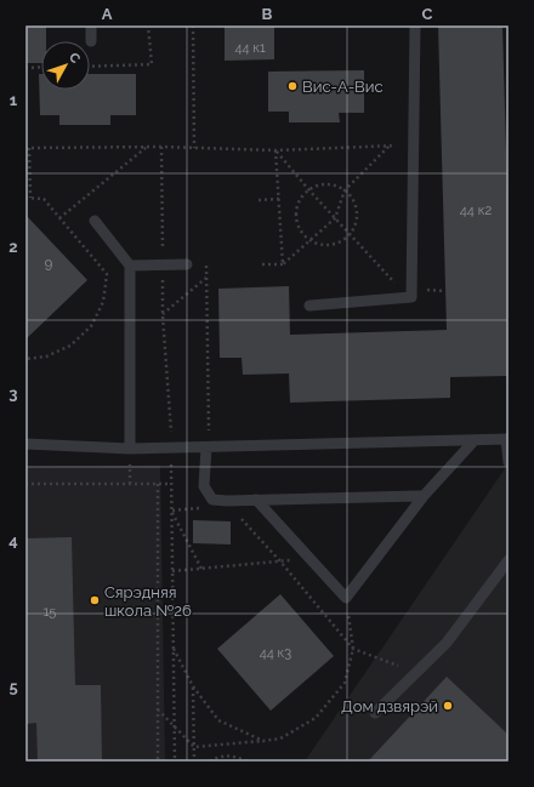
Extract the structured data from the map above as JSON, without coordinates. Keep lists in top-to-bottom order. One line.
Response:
{"places":["Вис-А-Вис","Сярэдняя школа №26","Дом дзвярэй"],"house_numbers":["44 к1","44 к2","9","15","44 к3"],"north":"top right","grid":{"columns":["A","B","C"],"rows":["1","2","3","4","5"]}}
